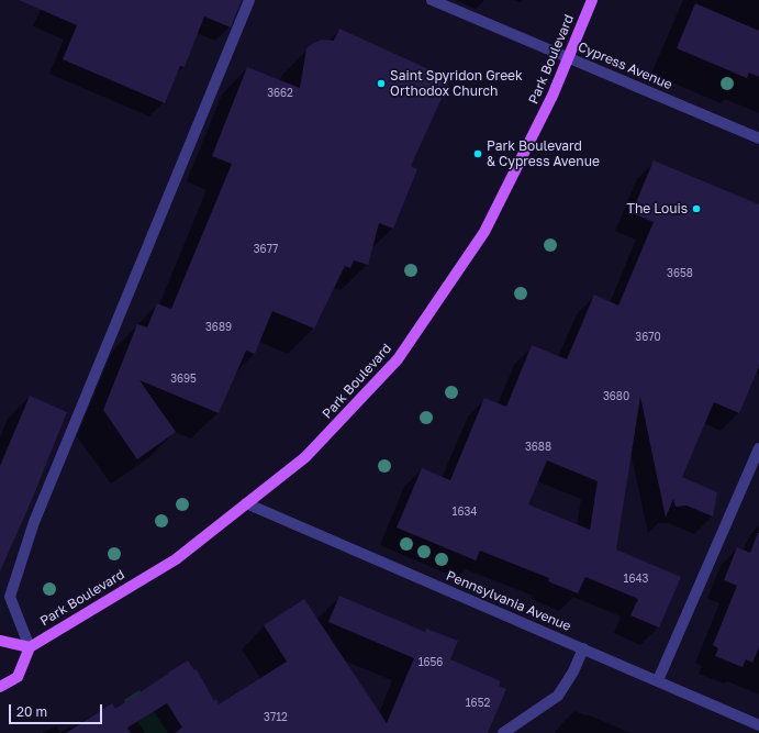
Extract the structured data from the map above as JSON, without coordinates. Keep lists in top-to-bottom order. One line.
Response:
{"streets":{"main road":["Park Boulevard"],"street":["Cypress Avenue","Pennsylvania Avenue"]},"crossings":[["Park Boulevard","Cypress Avenue"],["Park Boulevard","Pennsylvania Avenue"]],"places":["Saint Spyridon Greek Orthodox Church","Park Boulevard & Cypress Avenue","The Louis"],"house_numbers":["3662","3677","3658","3689","3670","3695","3680","3688","1634","1643","1656","1652","3712"],"scale_bar":"20 m"}
